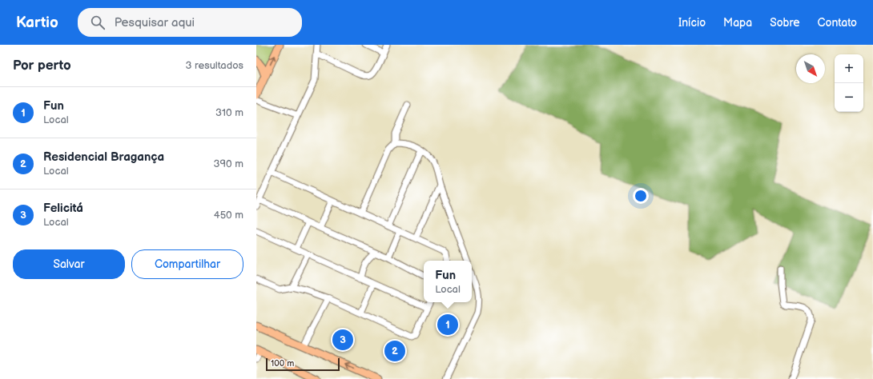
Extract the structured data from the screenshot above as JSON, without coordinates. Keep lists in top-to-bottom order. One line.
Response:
{"scale_bar":"100 m","north":"bottom right","page":{"header":"Kartio","search":"Pesquisar aqui","nav":["Início","Mapa","Sobre","Contato"],"heading":["Por perto","3 resultados"],"map_buttons":["+","−"],"list":[{"mark":"1","name":"Fun","note":"Local","value":"310 m"},{"mark":"2","name":"Residencial Bragança","note":"Local","value":"390 m"},{"mark":"3","name":"Felicitá","note":"Local","value":"450 m"}],"buttons":["Salvar","Compartilhar"],"popup":["Fun","Local"],"pins":["1","3","2"],"scale":"100 m"}}
